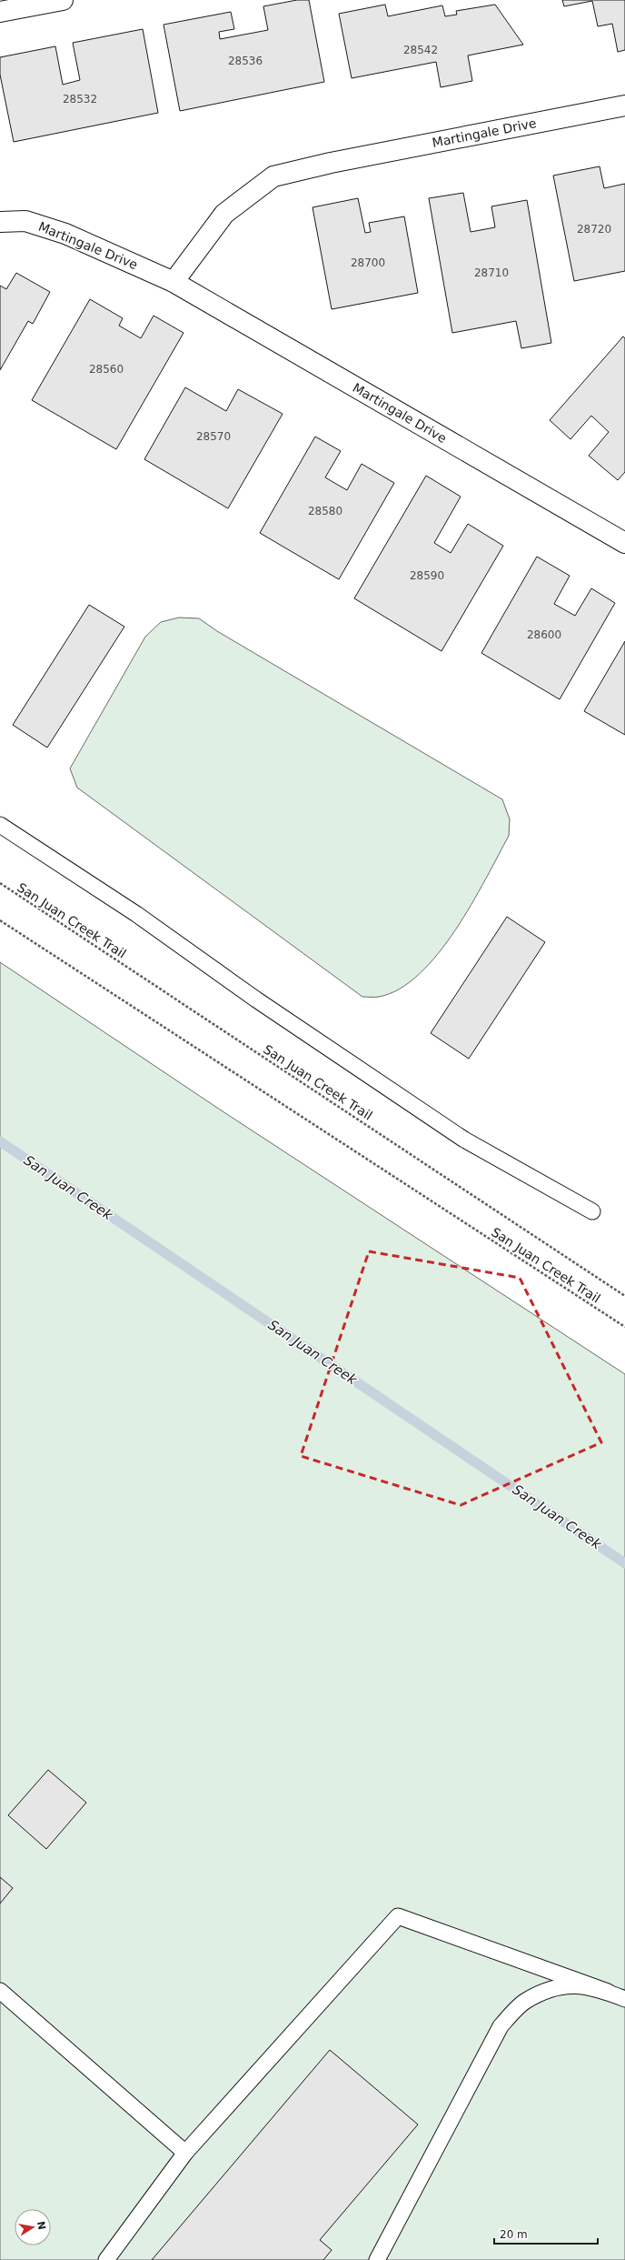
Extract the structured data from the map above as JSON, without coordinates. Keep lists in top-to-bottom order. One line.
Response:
{"streets":{"street":["Martingale Drive"],"path":["San Juan Creek Trail"]},"water":["San Juan Creek"],"house_numbers":["28542","28536","28532","28720","28700","28710","28560","28570","28580","28590","28600"],"scale_bar":"20 m","north":"right"}
